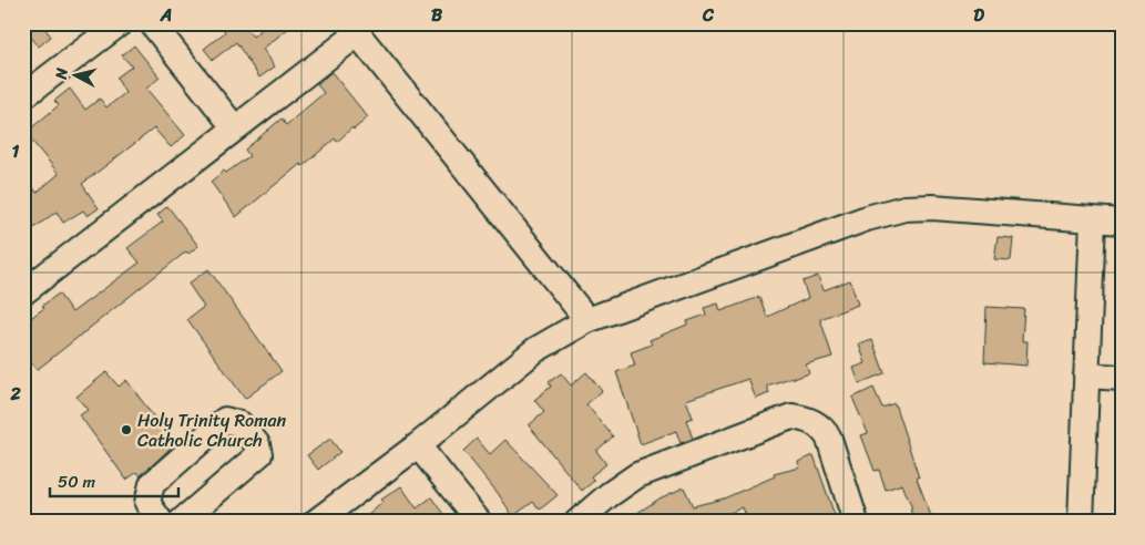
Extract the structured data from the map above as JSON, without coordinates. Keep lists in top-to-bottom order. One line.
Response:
{"places":["Holy Trinity Roman Catholic Church"],"scale_bar":"50 m","north":"left","grid":{"columns":["A","B","C","D"],"rows":["1","2"]}}
